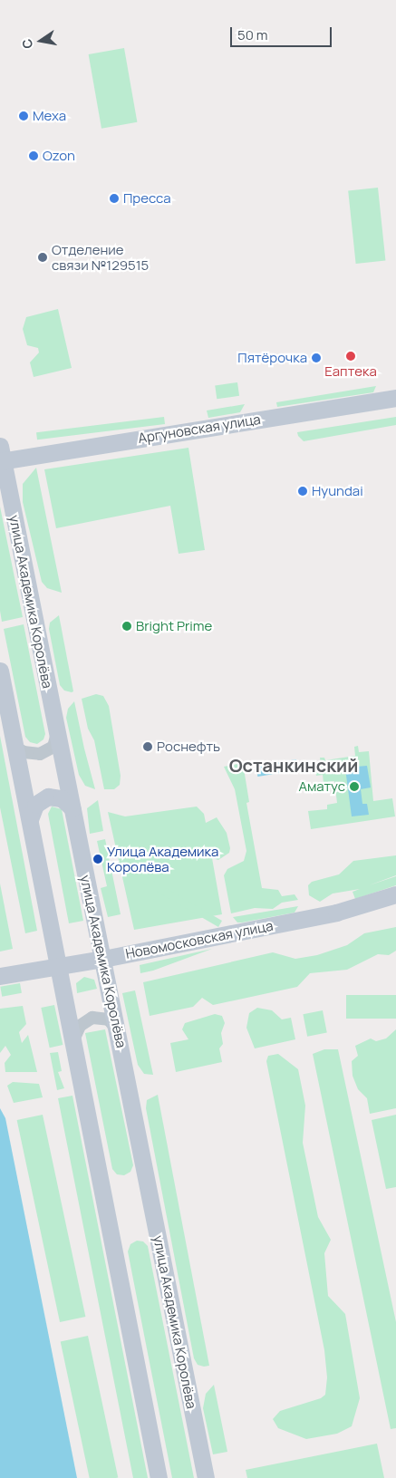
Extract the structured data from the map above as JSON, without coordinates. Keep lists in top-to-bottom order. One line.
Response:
{"streets":{"main road":["Аргуновская улица","улица Академика Королёва","Новомосковская улица"]},"crossings":[["Аргуновская улица","улица Академика Королёва"],["улица Академика Королёва","Новомосковская улица"]],"districts":["Останкинский"],"places":["Меха","Ozon","Пресса","Отделение связи №129515","Еаптека","Пятёрочка","Hyundai","Bright Prime","Роснефть","Аматус","Улица Академика Королёва"],"scale_bar":"50 m","north":"left"}
